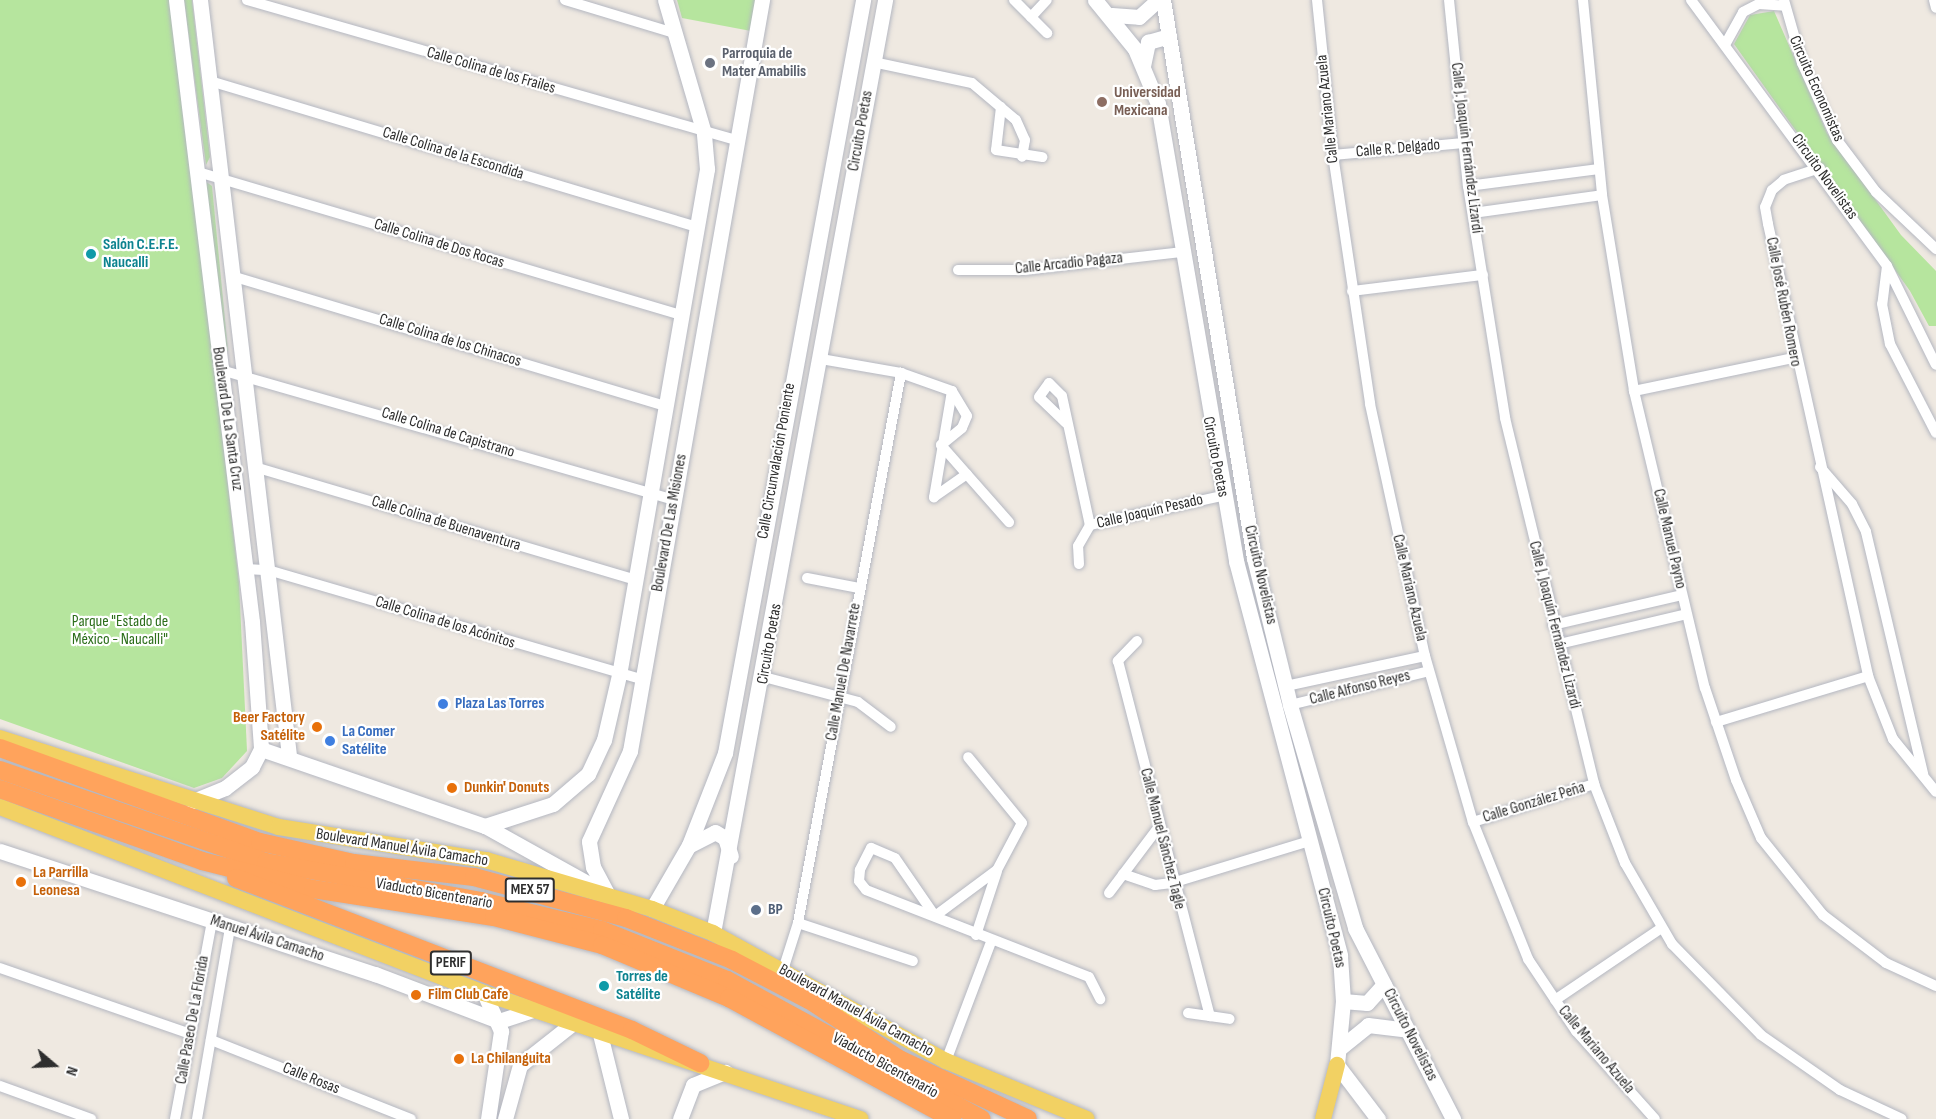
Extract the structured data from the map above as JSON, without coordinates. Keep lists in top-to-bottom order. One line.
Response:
{"streets":{"highway":["Boulevard Manuel Ávila Camacho","MEX 57","Viaducto Bicentenario","PERIF"],"main road":["Circuito Poetas","Circuito Novelistas","Boulevard De La Santa Cruz","Calle Circunvalación Poniente","Boulevard De Las Misiones","Manuel Ávila Camacho"],"street":["Calle Colina de los Frailes","Circuito Economistas","Calle Mariano Azuela","Calle J. Joaquín Fernández Lizardi","Calle R. Delgado","Calle Colina de la Escondida","Calle Colina de Dos Rocas","Calle Arcadio Pagaza","Calle José Rubén Romero","Calle Colina de los Chinacos","Calle Colina de Capistrano","Calle Joaquín Pesado","Calle Colina de Buenaventura","Calle Manuel Payno","Calle Colina de los Acónitos","Calle Manuel De Navarrete","Calle Alfonso Reyes","Calle González Peña","Calle Manuel Sánchez Tagle","Calle Paseo De La Florida","Calle Rosas"]},"crossings":[["Calle Colina de los Frailes","Boulevard De Las Misiones"],["Calle Mariano Azuela","Calle R. Delgado"],["Calle Mariano Azuela","Calle Alfonso Reyes"],["Calle Mariano Azuela","Calle González Peña"],["Circuito Poetas","Calle Arcadio Pagaza"],["Circuito Poetas","Calle Joaquín Pesado"],["Circuito Poetas","Boulevard Manuel Ávila Camacho"],["Calle J. Joaquín Fernández Lizardi","Calle R. Delgado"],["Calle J. Joaquín Fernández Lizardi","Calle González Peña"],["Calle Colina de la Escondida","Boulevard De La Santa Cruz"],["Calle Colina de la Escondida","Boulevard De Las Misiones"],["Circuito Novelistas","Calle José Rubén Romero"],["Circuito Novelistas","Calle Alfonso Reyes"],["Calle Colina de Dos Rocas","Boulevard De La Santa Cruz"],["Calle Colina de Dos Rocas","Boulevard De Las Misiones"],["Calle Colina de los Chinacos","Boulevard De La Santa Cruz"],["Calle Colina de los Chinacos","Boulevard De Las Misiones"],["Boulevard De La Santa Cruz","Calle Colina de Capistrano"],["Boulevard De La Santa Cruz","Calle Colina de Buenaventura"],["Boulevard De La Santa Cruz","Calle Colina de los Acónitos"],["Calle Colina de Capistrano","Boulevard De Las Misiones"],["Calle Circunvalación Poniente","Boulevard Manuel Ávila Camacho"],["Boulevard De Las Misiones","Calle Colina de Buenaventura"],["Boulevard De Las Misiones","Calle Colina de los Acónitos"],["Boulevard De Las Misiones","Boulevard Manuel Ávila Camacho"],["Calle Manuel De Navarrete","Boulevard Manuel Ávila Camacho"],["MEX 57","PERIF"],["Manuel Ávila Camacho","Calle Paseo De La Florida"],["Calle Paseo De La Florida","Calle Rosas"]],"parks":["Parque \"Estado de México - Naucalli\""],"places":["Parroquia de Mater Amabilis","Universidad Mexicana","Salón C.E.F.E. Naucalli","Plaza Las Torres","Beer Factory Satélite","La Comer Satélite","Dunkin' Donuts","La Parrilla Leonesa","BP","Torres de Satélite","Film Club Cafe","La Chilanguita"],"north":"right"}
